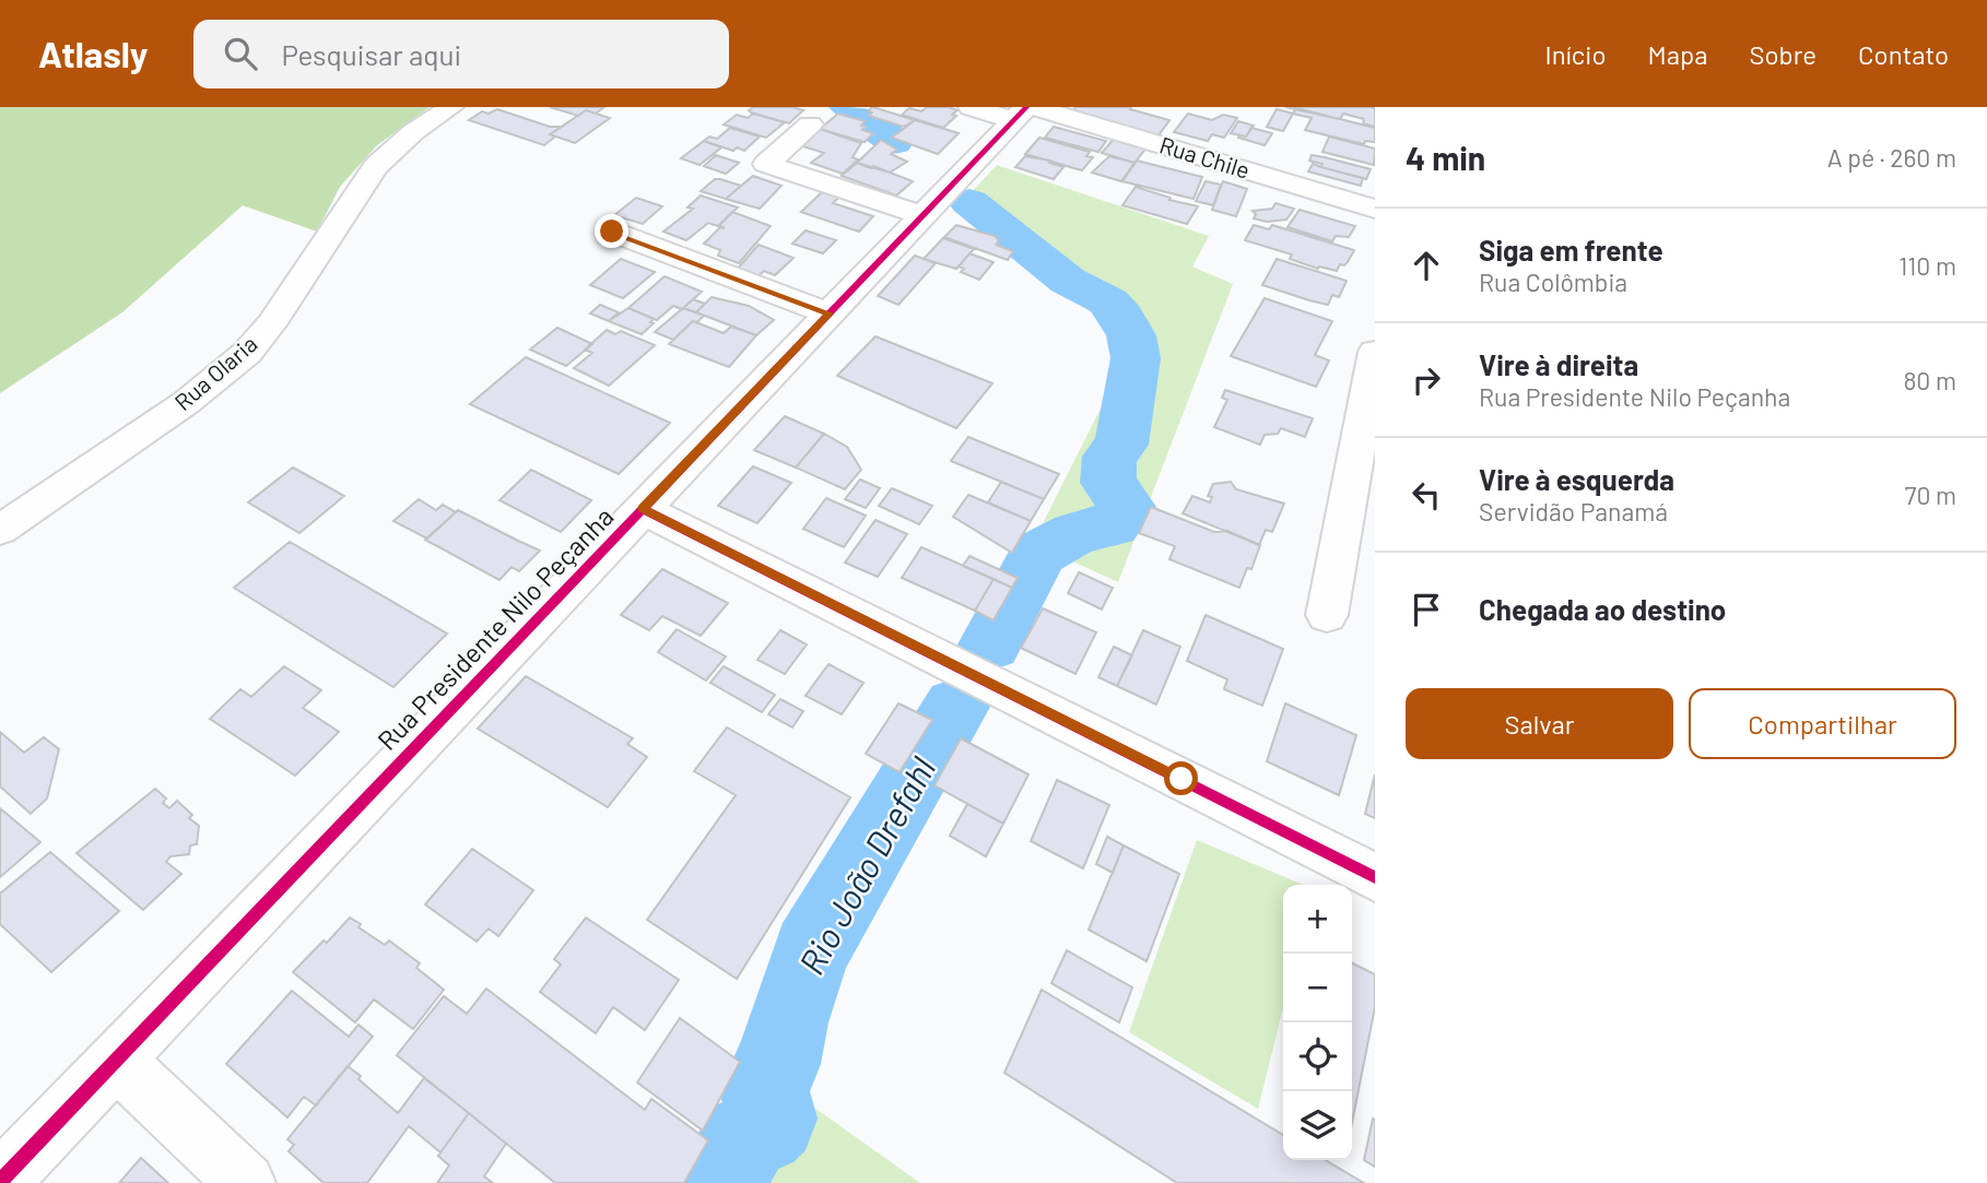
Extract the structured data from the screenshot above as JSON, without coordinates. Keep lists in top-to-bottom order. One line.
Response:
{"streets":{"street":["Rua Chile","Rua Olaria","Rua Presidente Nilo Peçanha"]},"crossings":[["Rua Chile","Rua Presidente Nilo Peçanha"]],"water":["Rio João Drefahl"],"page":{"header":"Atlasly","search":"Pesquisar aqui","nav":["Início","Mapa","Sobre","Contato"],"heading":["4 min","A pé · 260 m"],"list":[["Siga em frente","Rua Colômbia","110 m"],["Vire à direita","Rua Presidente Nilo Peçanha","80 m"],["Vire à esquerda","Servidão Panamá","70 m"],"Chegada ao destino"],"buttons":["Salvar","Compartilhar"],"map_buttons":["+","−"]}}
